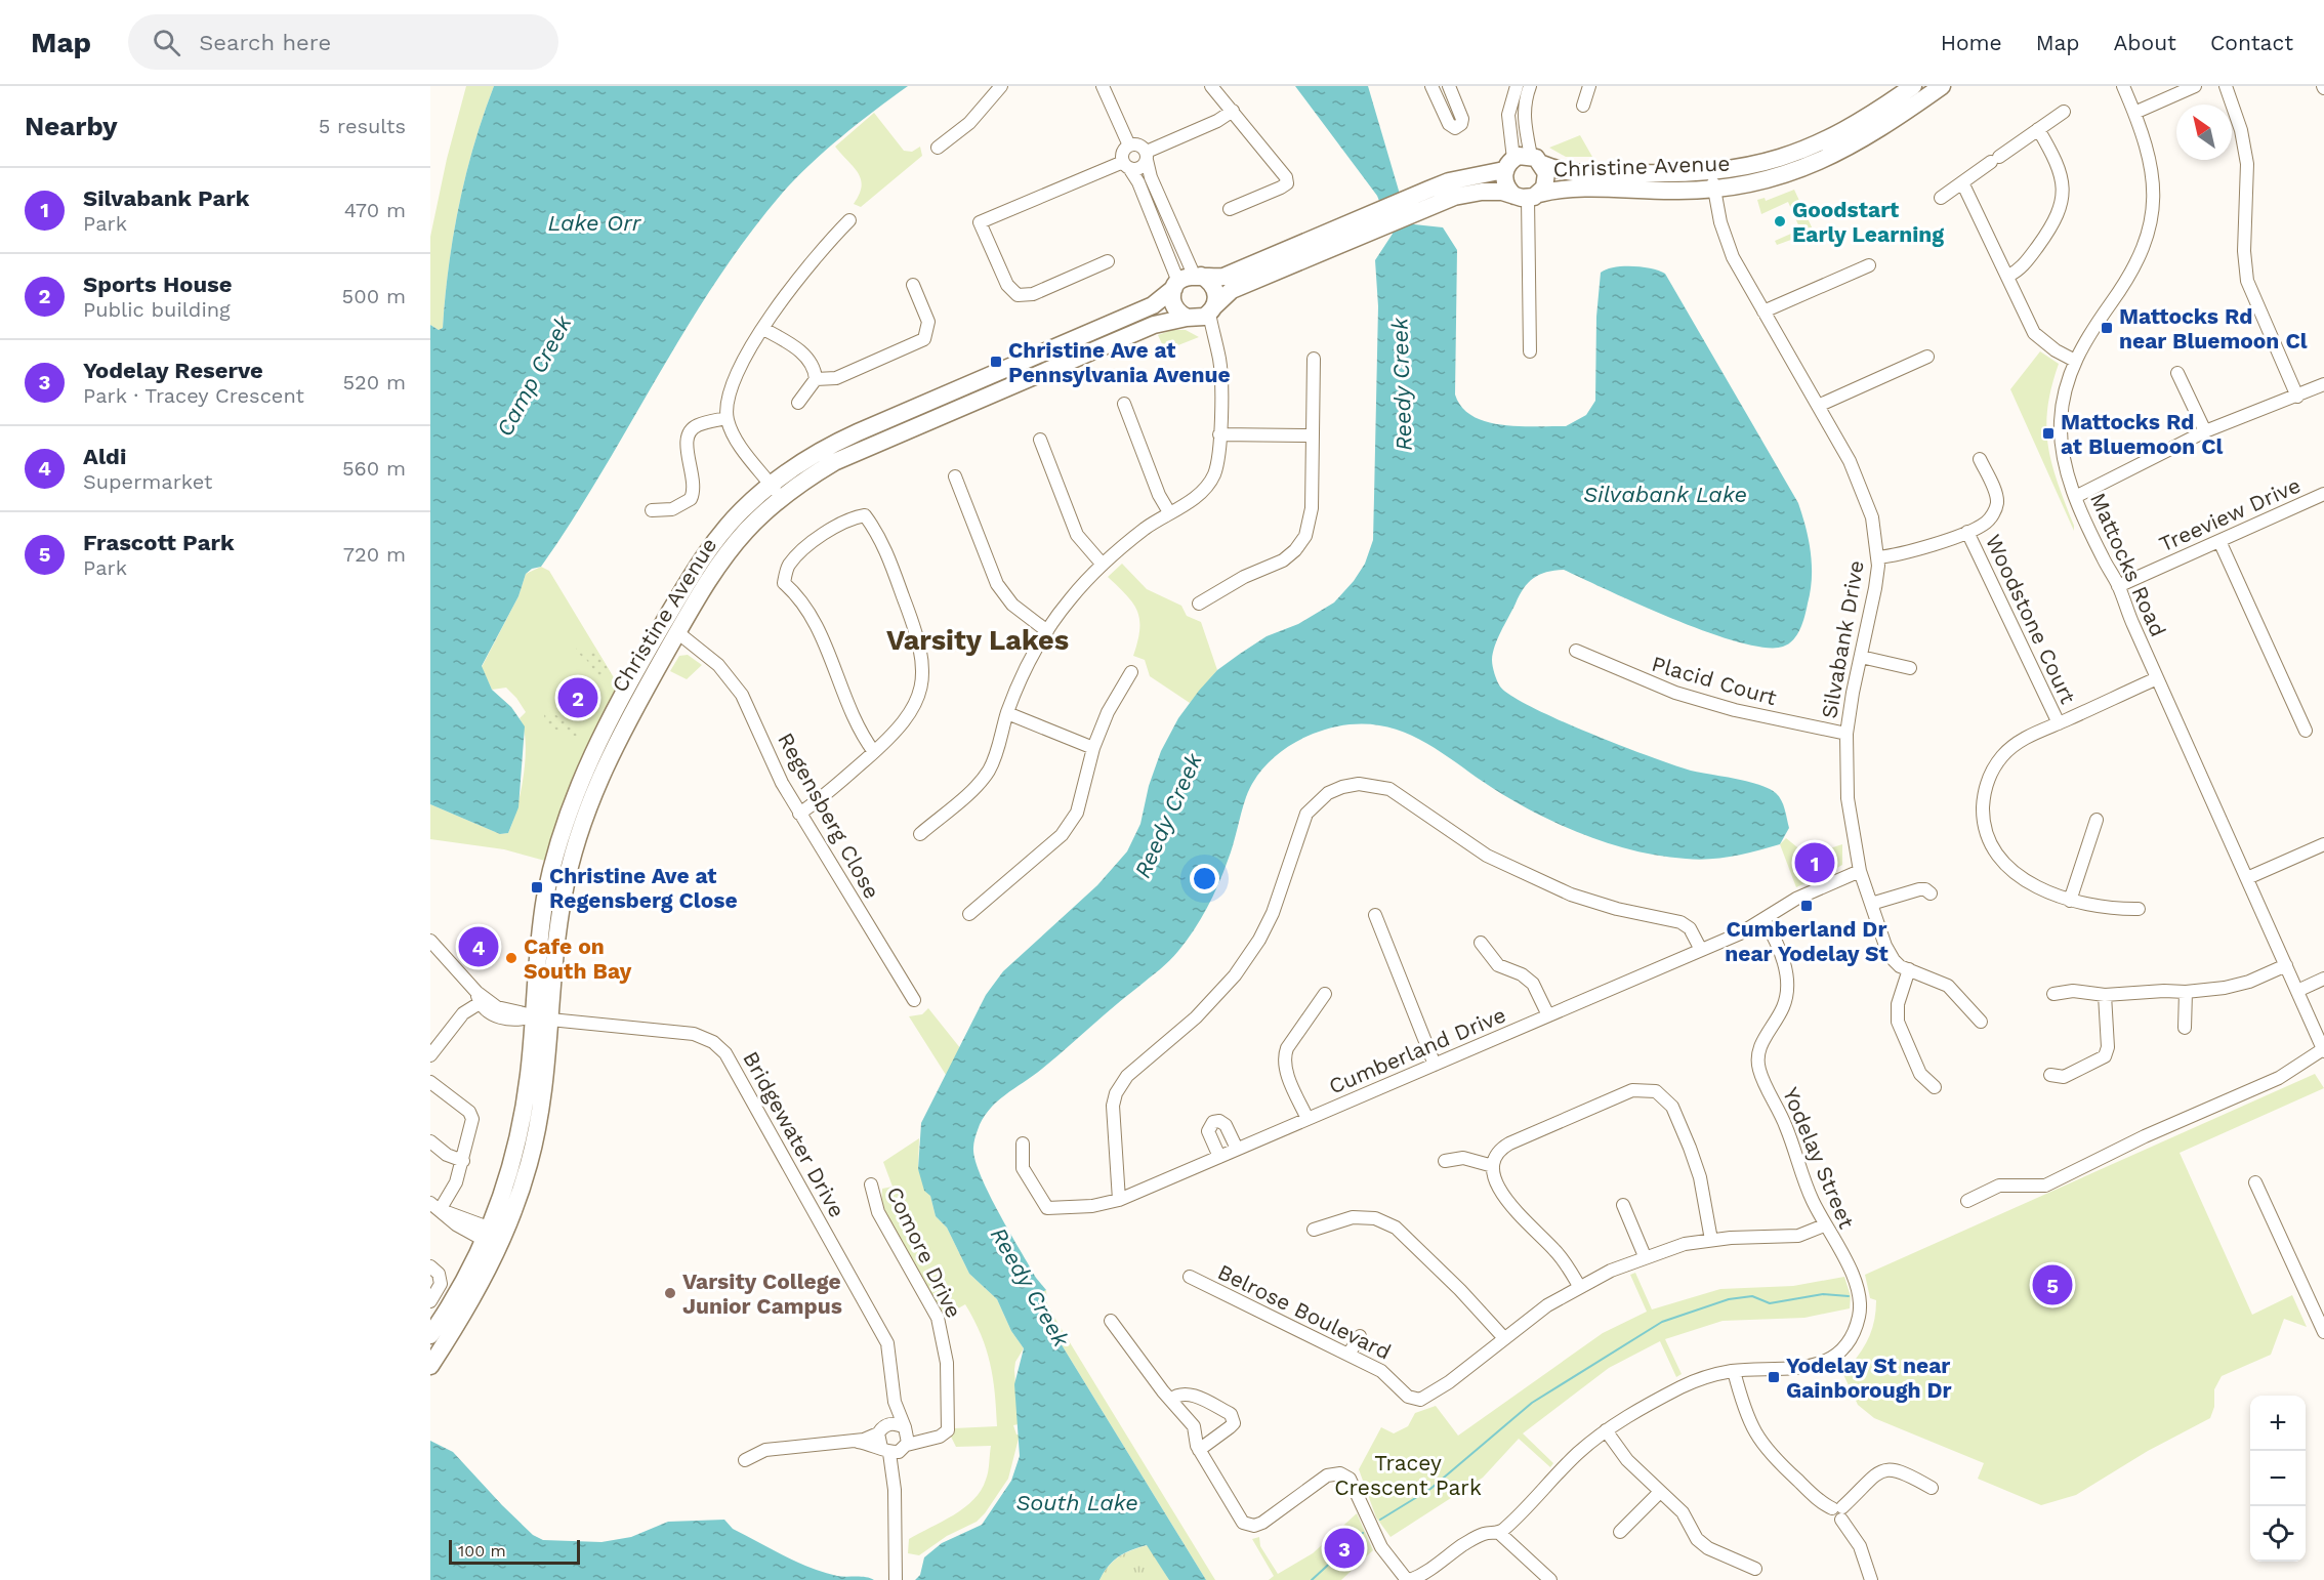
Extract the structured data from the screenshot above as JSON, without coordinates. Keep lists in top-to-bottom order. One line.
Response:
{"streets":{"main road":["Christine Avenue"],"street":["Treeview Drive","Mattocks Road","Woodstone Court","Silvabank Drive","Placid Court","Regensberg Close","Cumberland Drive","Bridgewater Drive","Yodelay Street","Comore Drive","Belrose Boulevard"]},"crossings":[["Christine Avenue","Silvabank Drive"],["Christine Avenue","Regensberg Close"],["Christine Avenue","Bridgewater Drive"],["Treeview Drive","Mattocks Road"],["Silvabank Drive","Placid Court"],["Silvabank Drive","Cumberland Drive"],["Cumberland Drive","Yodelay Street"],["Yodelay Street","Belrose Boulevard"]],"districts":["Varsity Lakes"],"water":["Lake Orr","Camp Creek","Reedy Creek","Silvabank Lake","South Lake"],"parks":["Tracey Crescent Park"],"places":{"other":["Goodstart Early Learning","Cafe on South Bay","Varsity College Junior Campus"],"transit":["Mattocks Rd near Bluemoon Cl","Christine Ave at Pennsylvania Avenue","Mattocks Rd at Bluemoon Cl","Christine Ave at Regensberg Close","Cumberland Dr near Yodelay St","Yodelay St near Gainborough Dr"]},"scale_bar":"100 m","north":"top left","page":{"header":"Map","search":"Search here","nav":["Home","Map","About","Contact"],"heading":["Nearby","5 results"],"list":[{"mark":"1","name":"Silvabank Park","note":"Park","value":"470 m"},{"mark":"2","name":"Sports House","note":"Public building","value":"500 m"},{"mark":"3","name":"Yodelay Reserve","note":"Park · Tracey Crescent","value":"520 m"},{"mark":"4","name":"Aldi","note":"Supermarket","value":"560 m"},{"mark":"5","name":"Frascott Park","note":"Park","value":"720 m"}],"pins":["2","1","4","5","3"],"map_buttons":["+","−"],"scale":"100 m"}}
